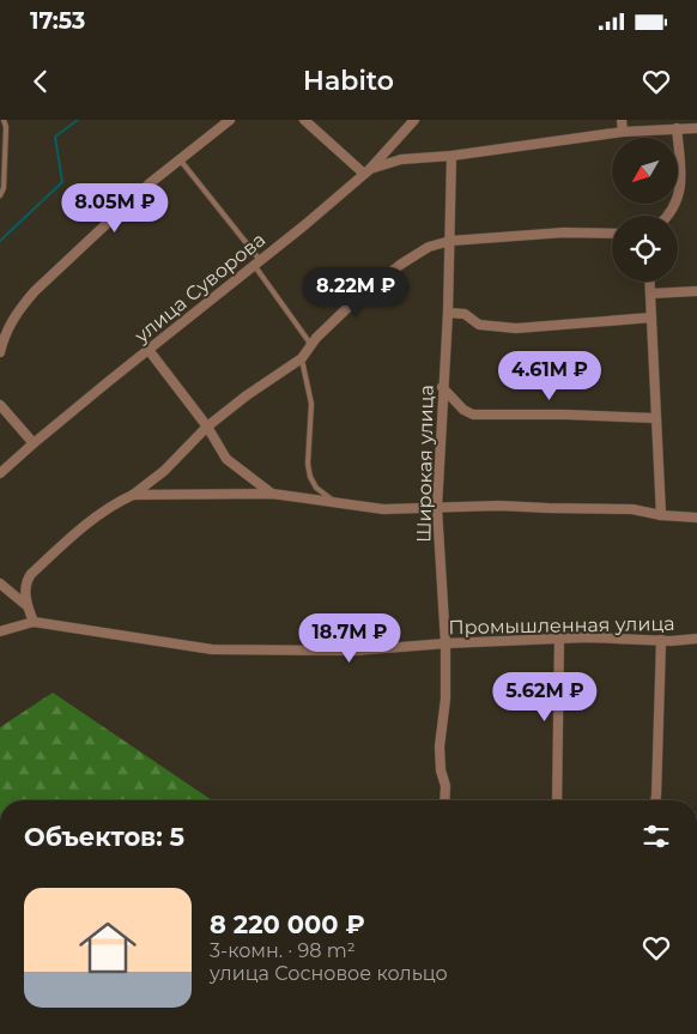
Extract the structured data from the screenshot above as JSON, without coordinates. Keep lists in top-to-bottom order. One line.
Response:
{"streets":{"street":["улица Суворова","Широкая улица","Промышленная улица"]},"crossings":[["Широкая улица","Промышленная улица"]],"north":"bottom left","page":{"status":"17:53","header":"Habito","price":["8.05M ₽","8.22M ₽","4.61M ₽","18.7M ₽","5.62M ₽"],"heading":"Объектов: 5","list":[{"name":"8 220 000 ₽","note":"3-комн. · 98 m² · улица Сосновое кольцо"}]}}
